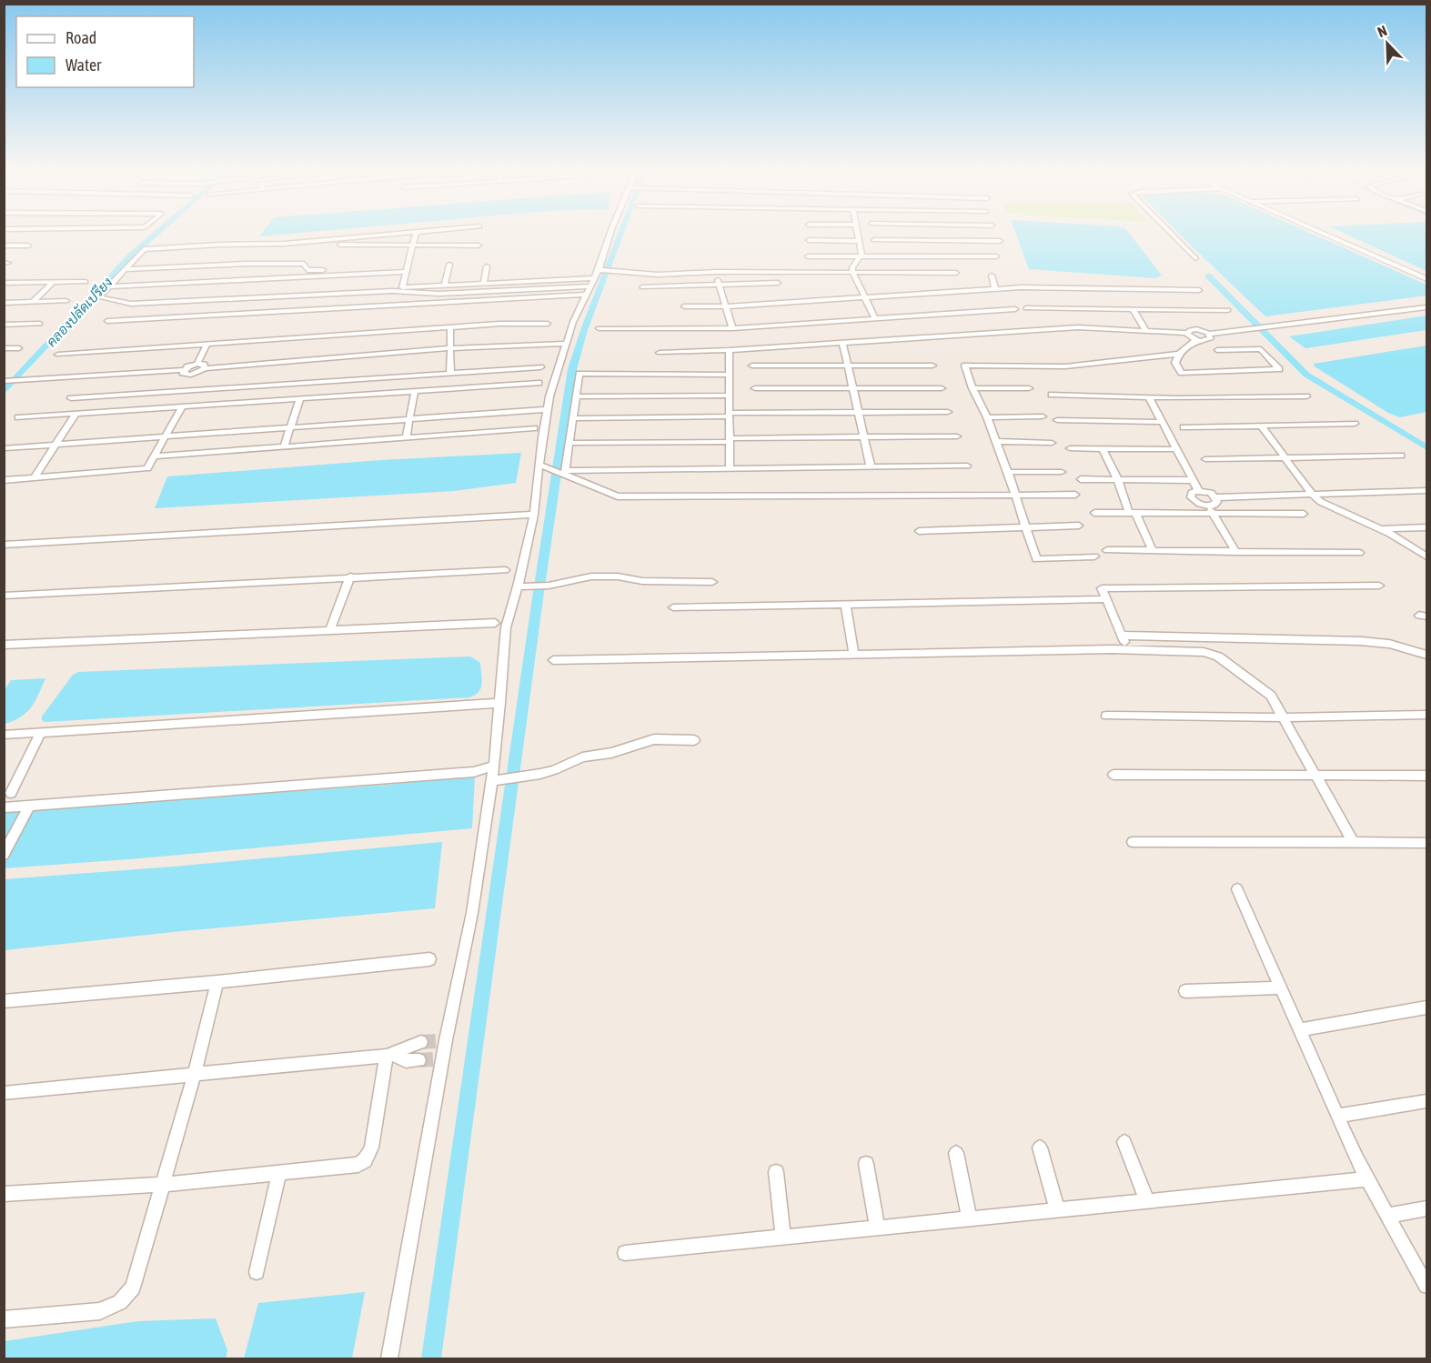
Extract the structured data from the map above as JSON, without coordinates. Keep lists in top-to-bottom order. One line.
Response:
{"water":["คลองปลัดเปรียง"],"legend":["Road","Water"],"north":"top left"}
